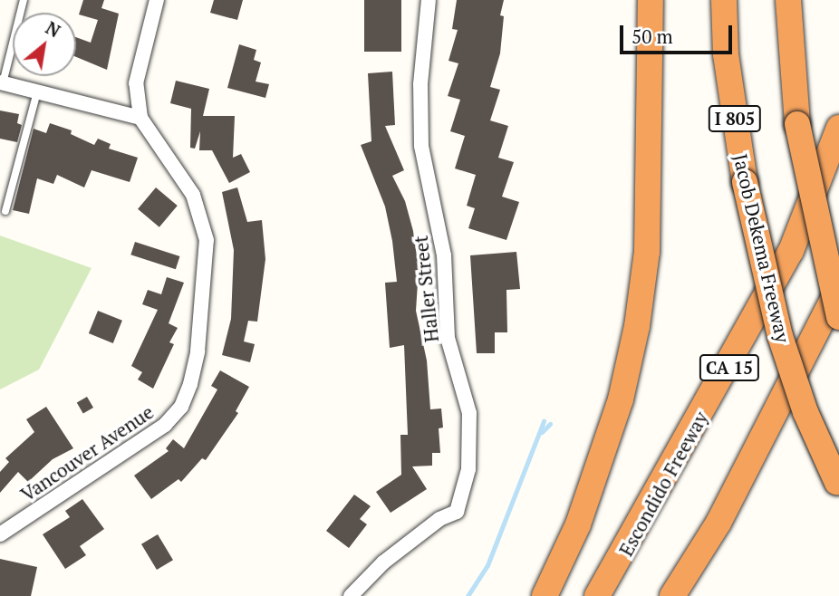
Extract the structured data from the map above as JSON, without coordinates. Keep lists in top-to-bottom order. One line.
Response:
{"streets":{"highway":["I 805","Jacob Dekema Freeway","CA 15","Escondido Freeway"],"street":["Haller Street","Vancouver Avenue"]},"scale_bar":"50 m","north":"top right"}
